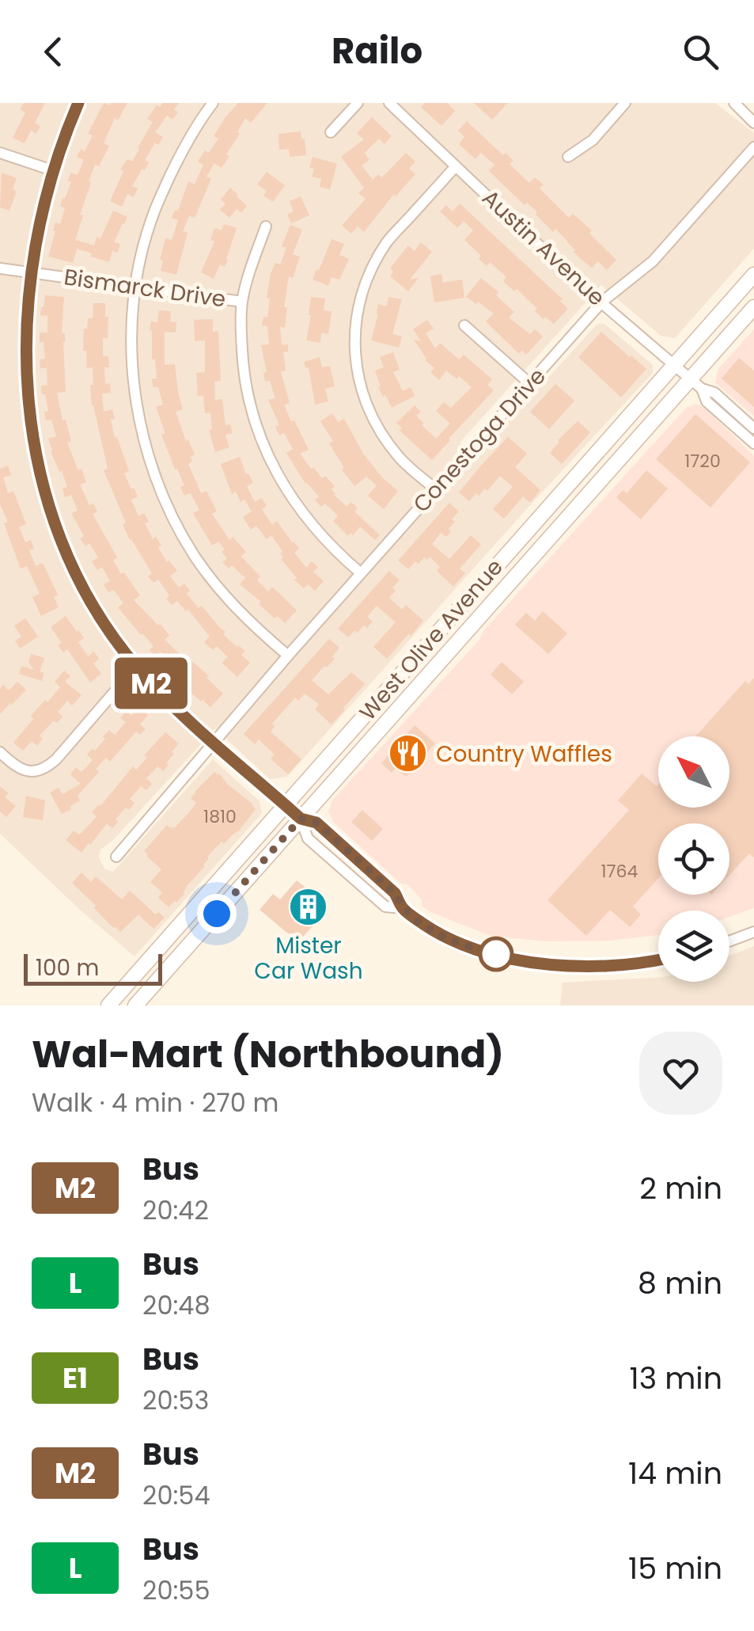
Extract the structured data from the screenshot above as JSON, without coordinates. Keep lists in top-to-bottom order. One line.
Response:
{"streets":{"main road":["West Olive Avenue"],"street":["Austin Avenue","Bismarck Drive","Conestoga Drive"]},"crossings":[["Austin Avenue","Conestoga Drive"],["Austin Avenue","West Olive Avenue"]],"places":{"restaurant":["Country Waffles"],"building":["Mister Car Wash"]},"lines":["bus line M2"],"house_numbers":["1720","1810","1764"],"scale_bar":"100 m","north":"top left","page":{"header":"Railo","on_map":"M2","scale":"100 m","heading":["Wal-Mart (Northbound)","Walk · 4 min · 270 m"],"list":[{"mark":"M2","name":"Bus","note":"20:42","value":"2 min"},{"mark":"L","name":"Bus","note":"20:48","value":"8 min"},{"mark":"E1","name":"Bus","note":"20:53","value":"13 min"},{"mark":"M2","name":"Bus","note":"20:54","value":"14 min"},{"mark":"L","name":"Bus","note":"20:55","value":"15 min"}]}}
